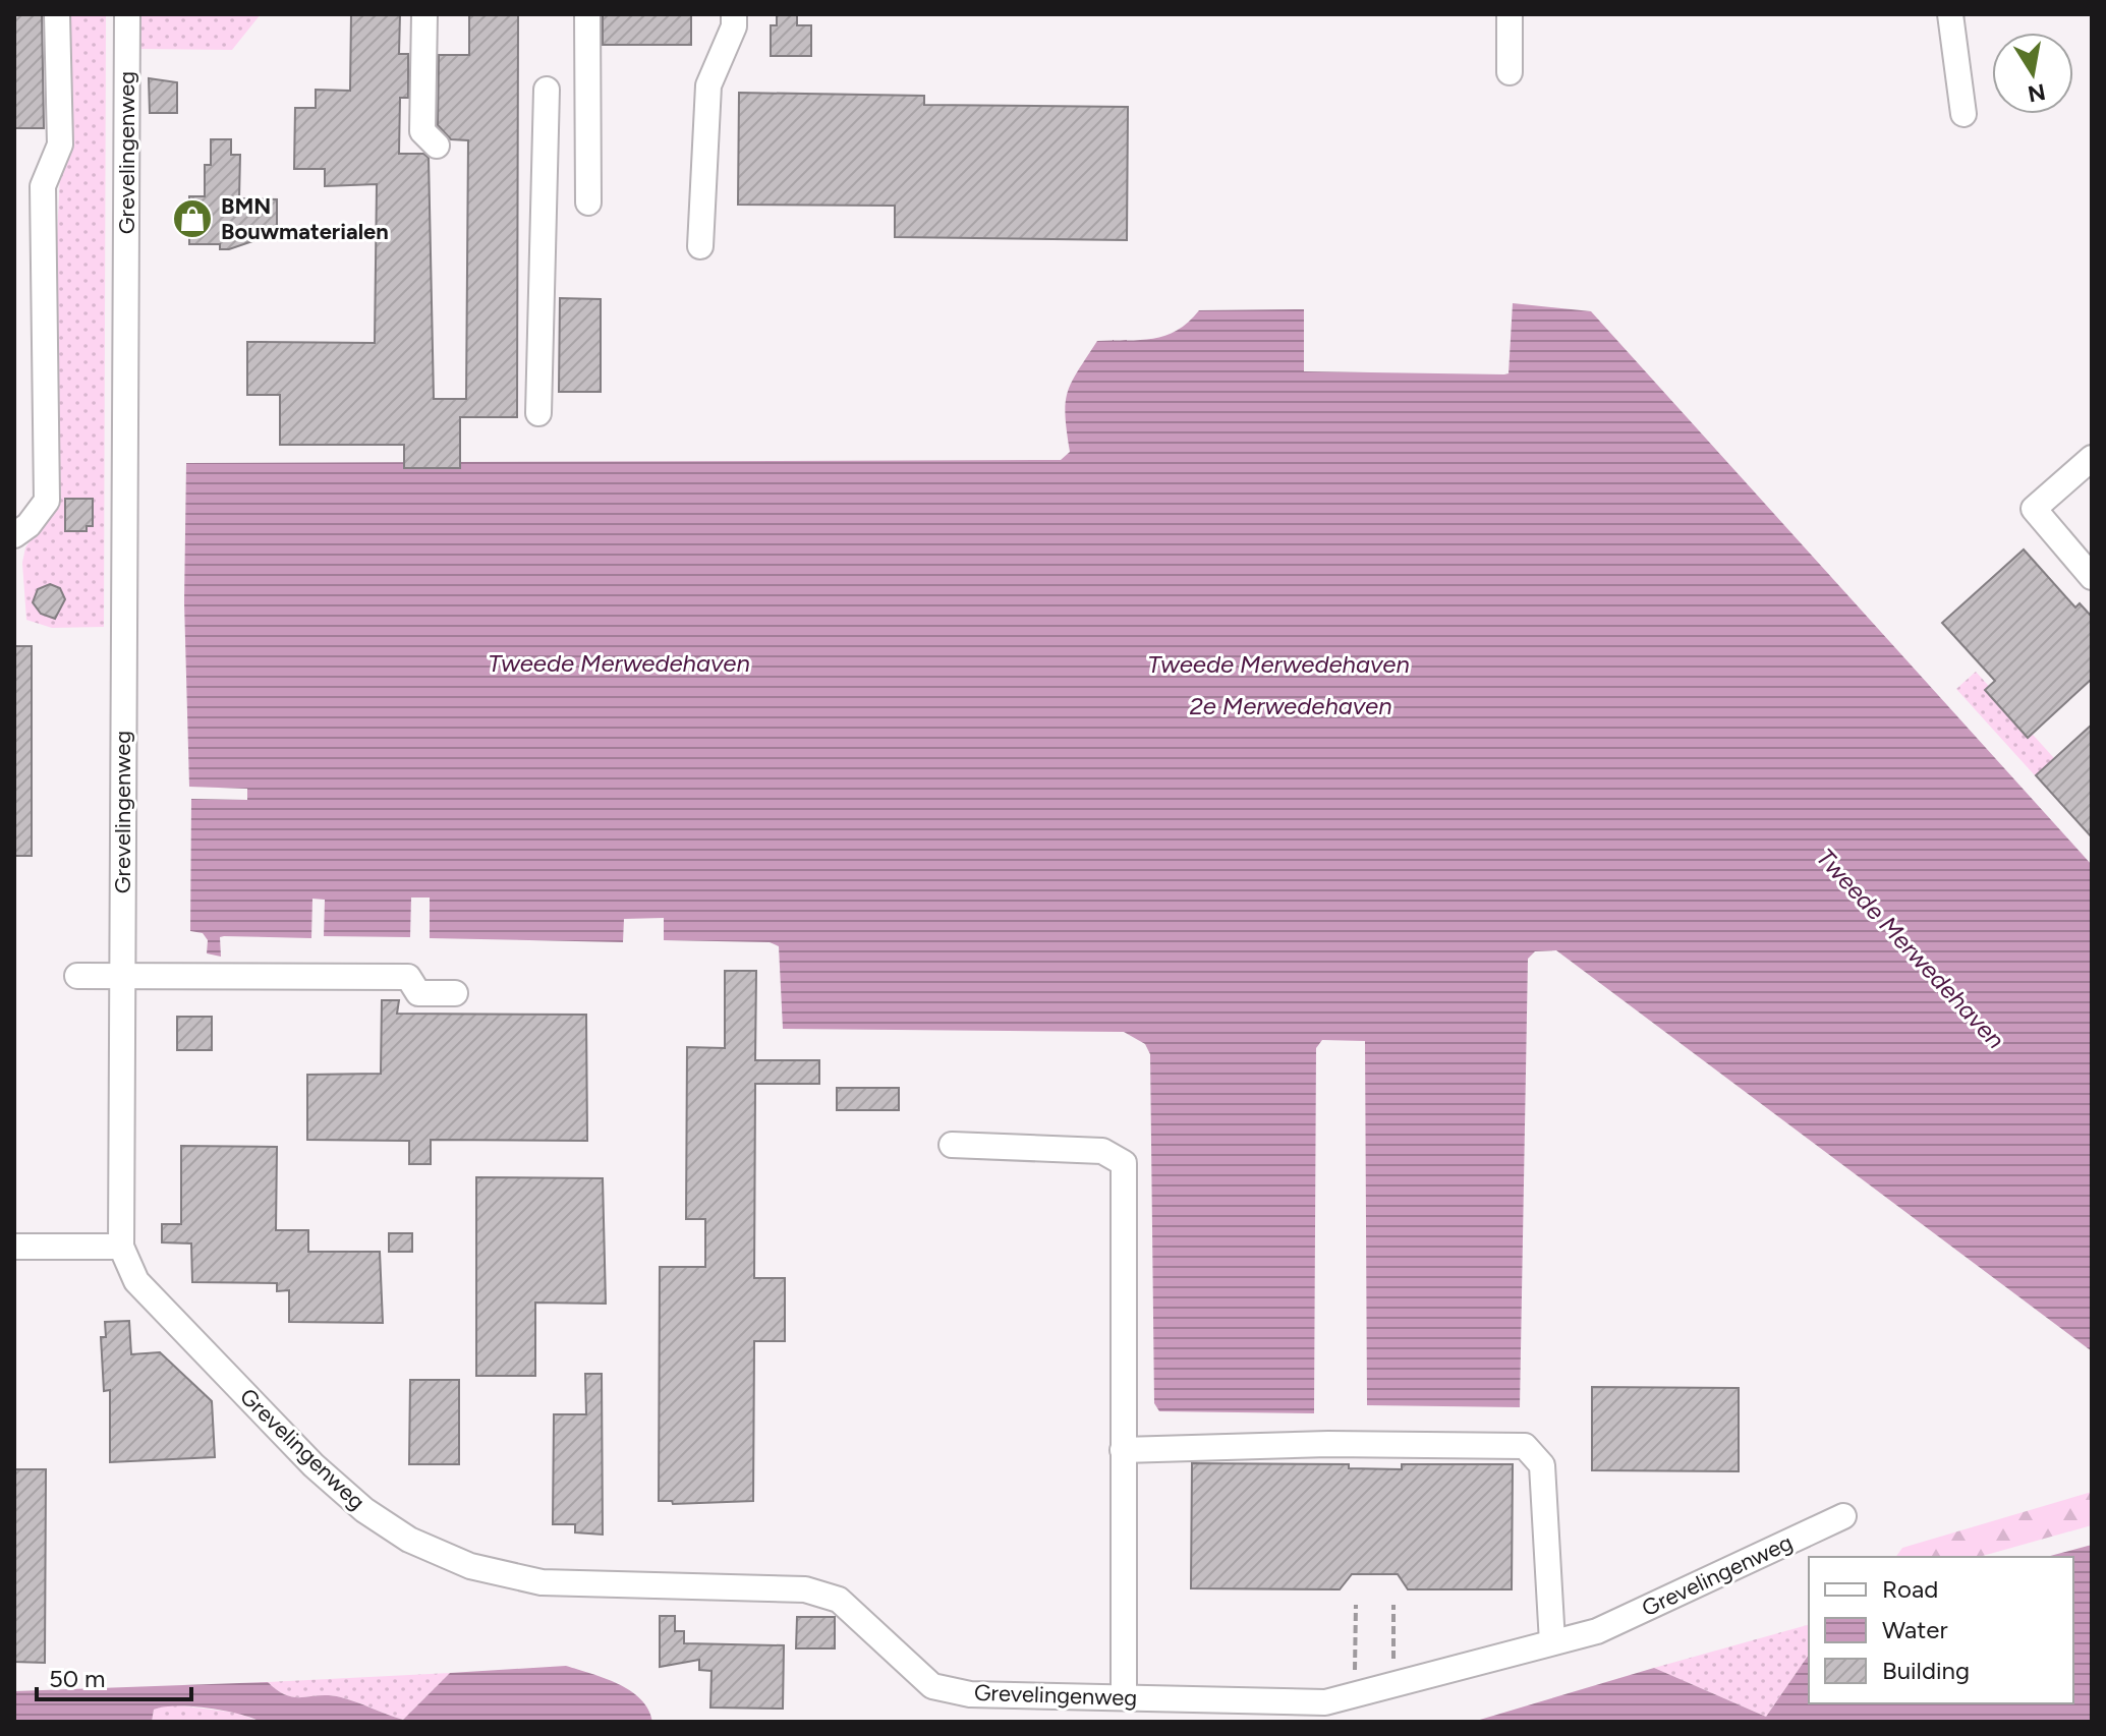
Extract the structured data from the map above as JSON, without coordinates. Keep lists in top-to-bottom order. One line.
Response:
{"streets":{"street":["Grevelingenweg"]},"water":["Tweede Merwedehaven","2e Merwedehaven"],"places":{"shop":["BMN Bouwmaterialen"]},"legend":["Road","Water","Building"],"scale_bar":"50 m","north":"bottom"}
